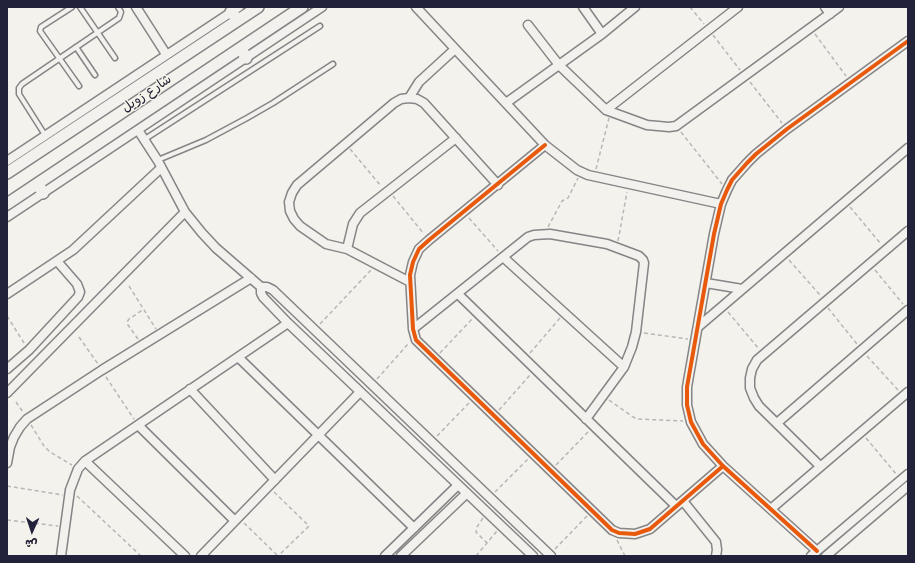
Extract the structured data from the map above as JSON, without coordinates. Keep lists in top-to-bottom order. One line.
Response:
{"streets":{"main road":["شارع زويل"]},"north":"bottom"}
